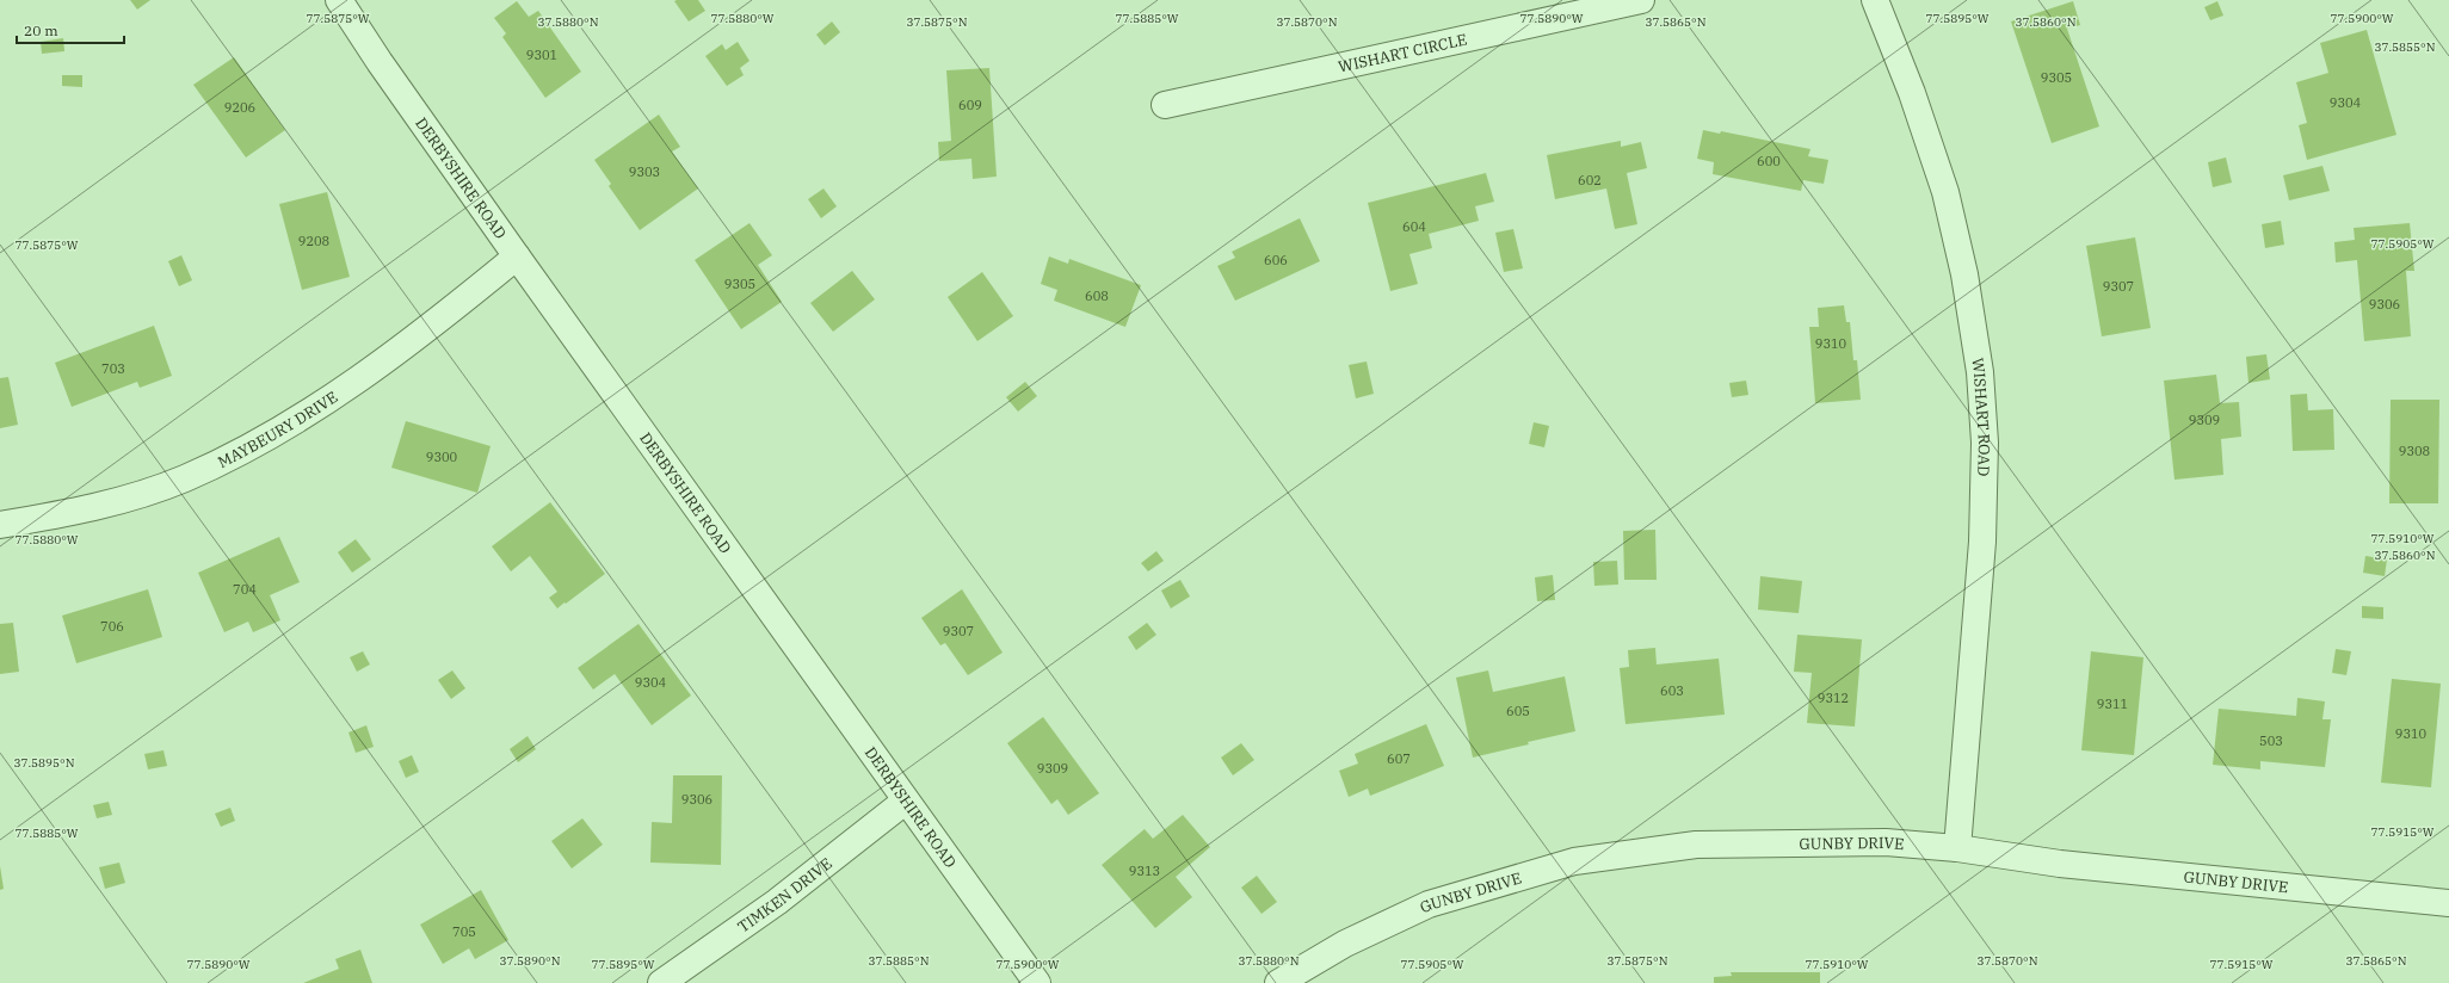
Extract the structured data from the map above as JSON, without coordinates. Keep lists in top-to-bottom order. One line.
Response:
{"streets":{"street":["WISHART CIRCLE","DERBYSHIRE ROAD","WISHART ROAD","MAYBEURY DRIVE","GUNBY DRIVE","TIMKEN DRIVE"]},"crossings":[["DERBYSHIRE ROAD","MAYBEURY DRIVE"],["DERBYSHIRE ROAD","TIMKEN DRIVE"],["WISHART ROAD","GUNBY DRIVE"]],"house_numbers":["9301","9305","9304","609","9206","600","9303","602","604","9208","606","9305","9307","608","9306","9310","703","9309","9308","9300","704","706","9307","9304","603","9312","9311","605","9310","503","607","9309","9306","9313","705"],"scale_bar":"20 m","coordinates":["77.5875°W","77.5880°W","77.5885°W","77.5890°W","77.5895°W","77.5900°W","37.5880°N","37.5875°N","37.5870°N","37.5865°N","37.5860°N","37.5855°N","77.5905°W","77.5910°W","37.5895°N","77.5915°W","37.5890°N","37.5885°N"]}
